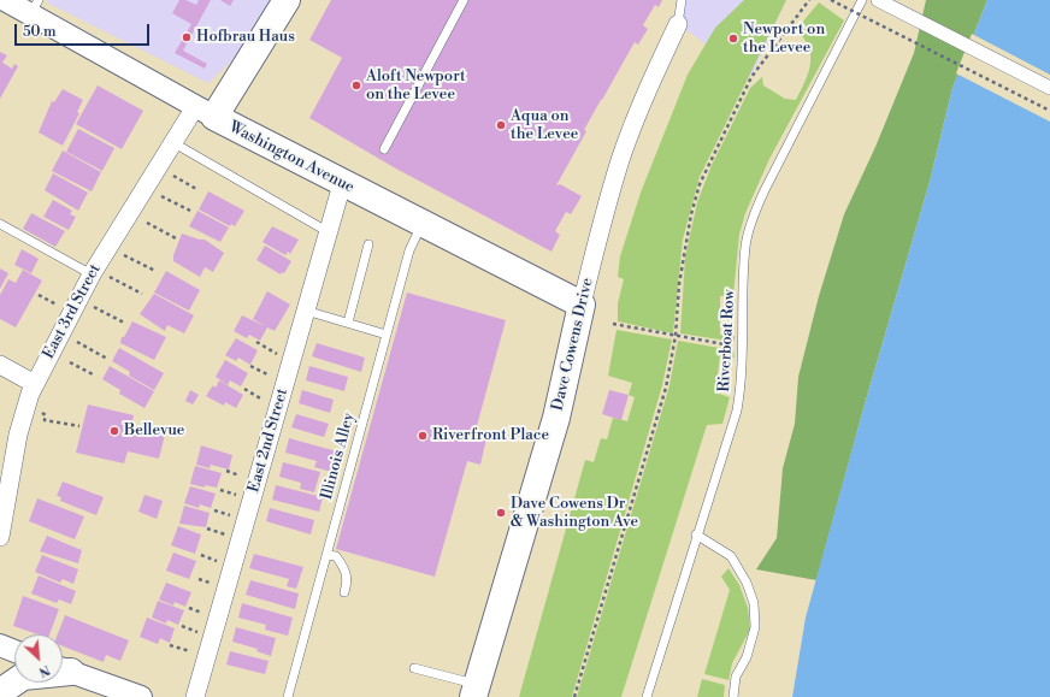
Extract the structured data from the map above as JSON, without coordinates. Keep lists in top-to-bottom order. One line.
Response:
{"streets":{"main road":["Washington Avenue","East 3rd Street","Dave Cowens Drive"],"street":["East 2nd Street"],"lane":["Riverboat Row","Illinois Alley"]},"crossings":[["Washington Avenue","East 3rd Street"],["Washington Avenue","Dave Cowens Drive"],["Washington Avenue","East 2nd Street"],["Washington Avenue","Illinois Alley"]],"places":["Hofbrau Haus","Newport on the Levee","Aloft Newport on the Levee","Aqua on the Levee","Bellevue","Riverfront Place","Dave Cowens Dr & Washington Ave"],"scale_bar":"50 m","north":"bottom right"}
